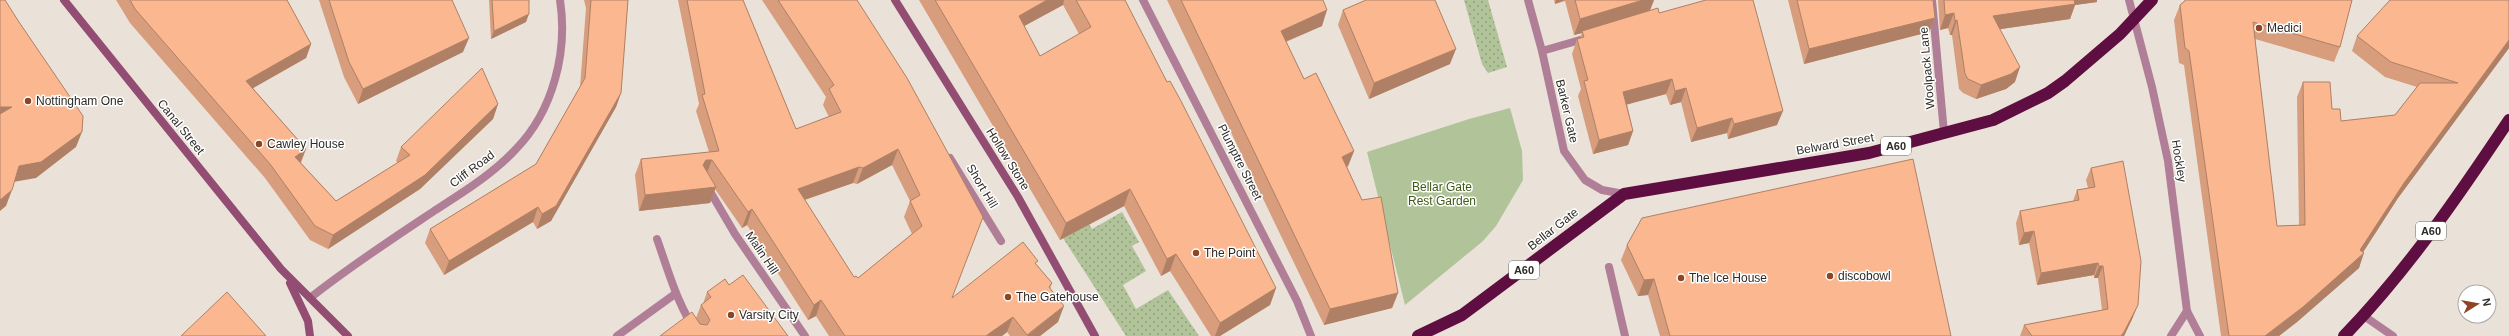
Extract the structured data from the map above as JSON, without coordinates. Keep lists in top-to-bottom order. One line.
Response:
{"streets":{"highway":["Belward Street","A60","Bellar Gate"],"street":["Woolpack Lane","Barker Gate","Canal Street","Hollow Stone","Hockley","Plumptre Street","Cliff Road","Short Hill","Malin Hill"]},"crossings":[["Woolpack Lane","Belward Street"],["Barker Gate","Belward Street"],["Barker Gate","Bellar Gate"],["Canal Street","Cliff Road"],["Belward Street","A60"],["Belward Street","Hockley"],["Belward Street","Bellar Gate"],["A60","Hockley"]],"parks":["Bellar Gate Rest Garden"],"places":["Medici","Nottingham One","Cawley House","The Point","discobowl","The Ice House","The Gatehouse","Varsity City"],"north":"right"}
